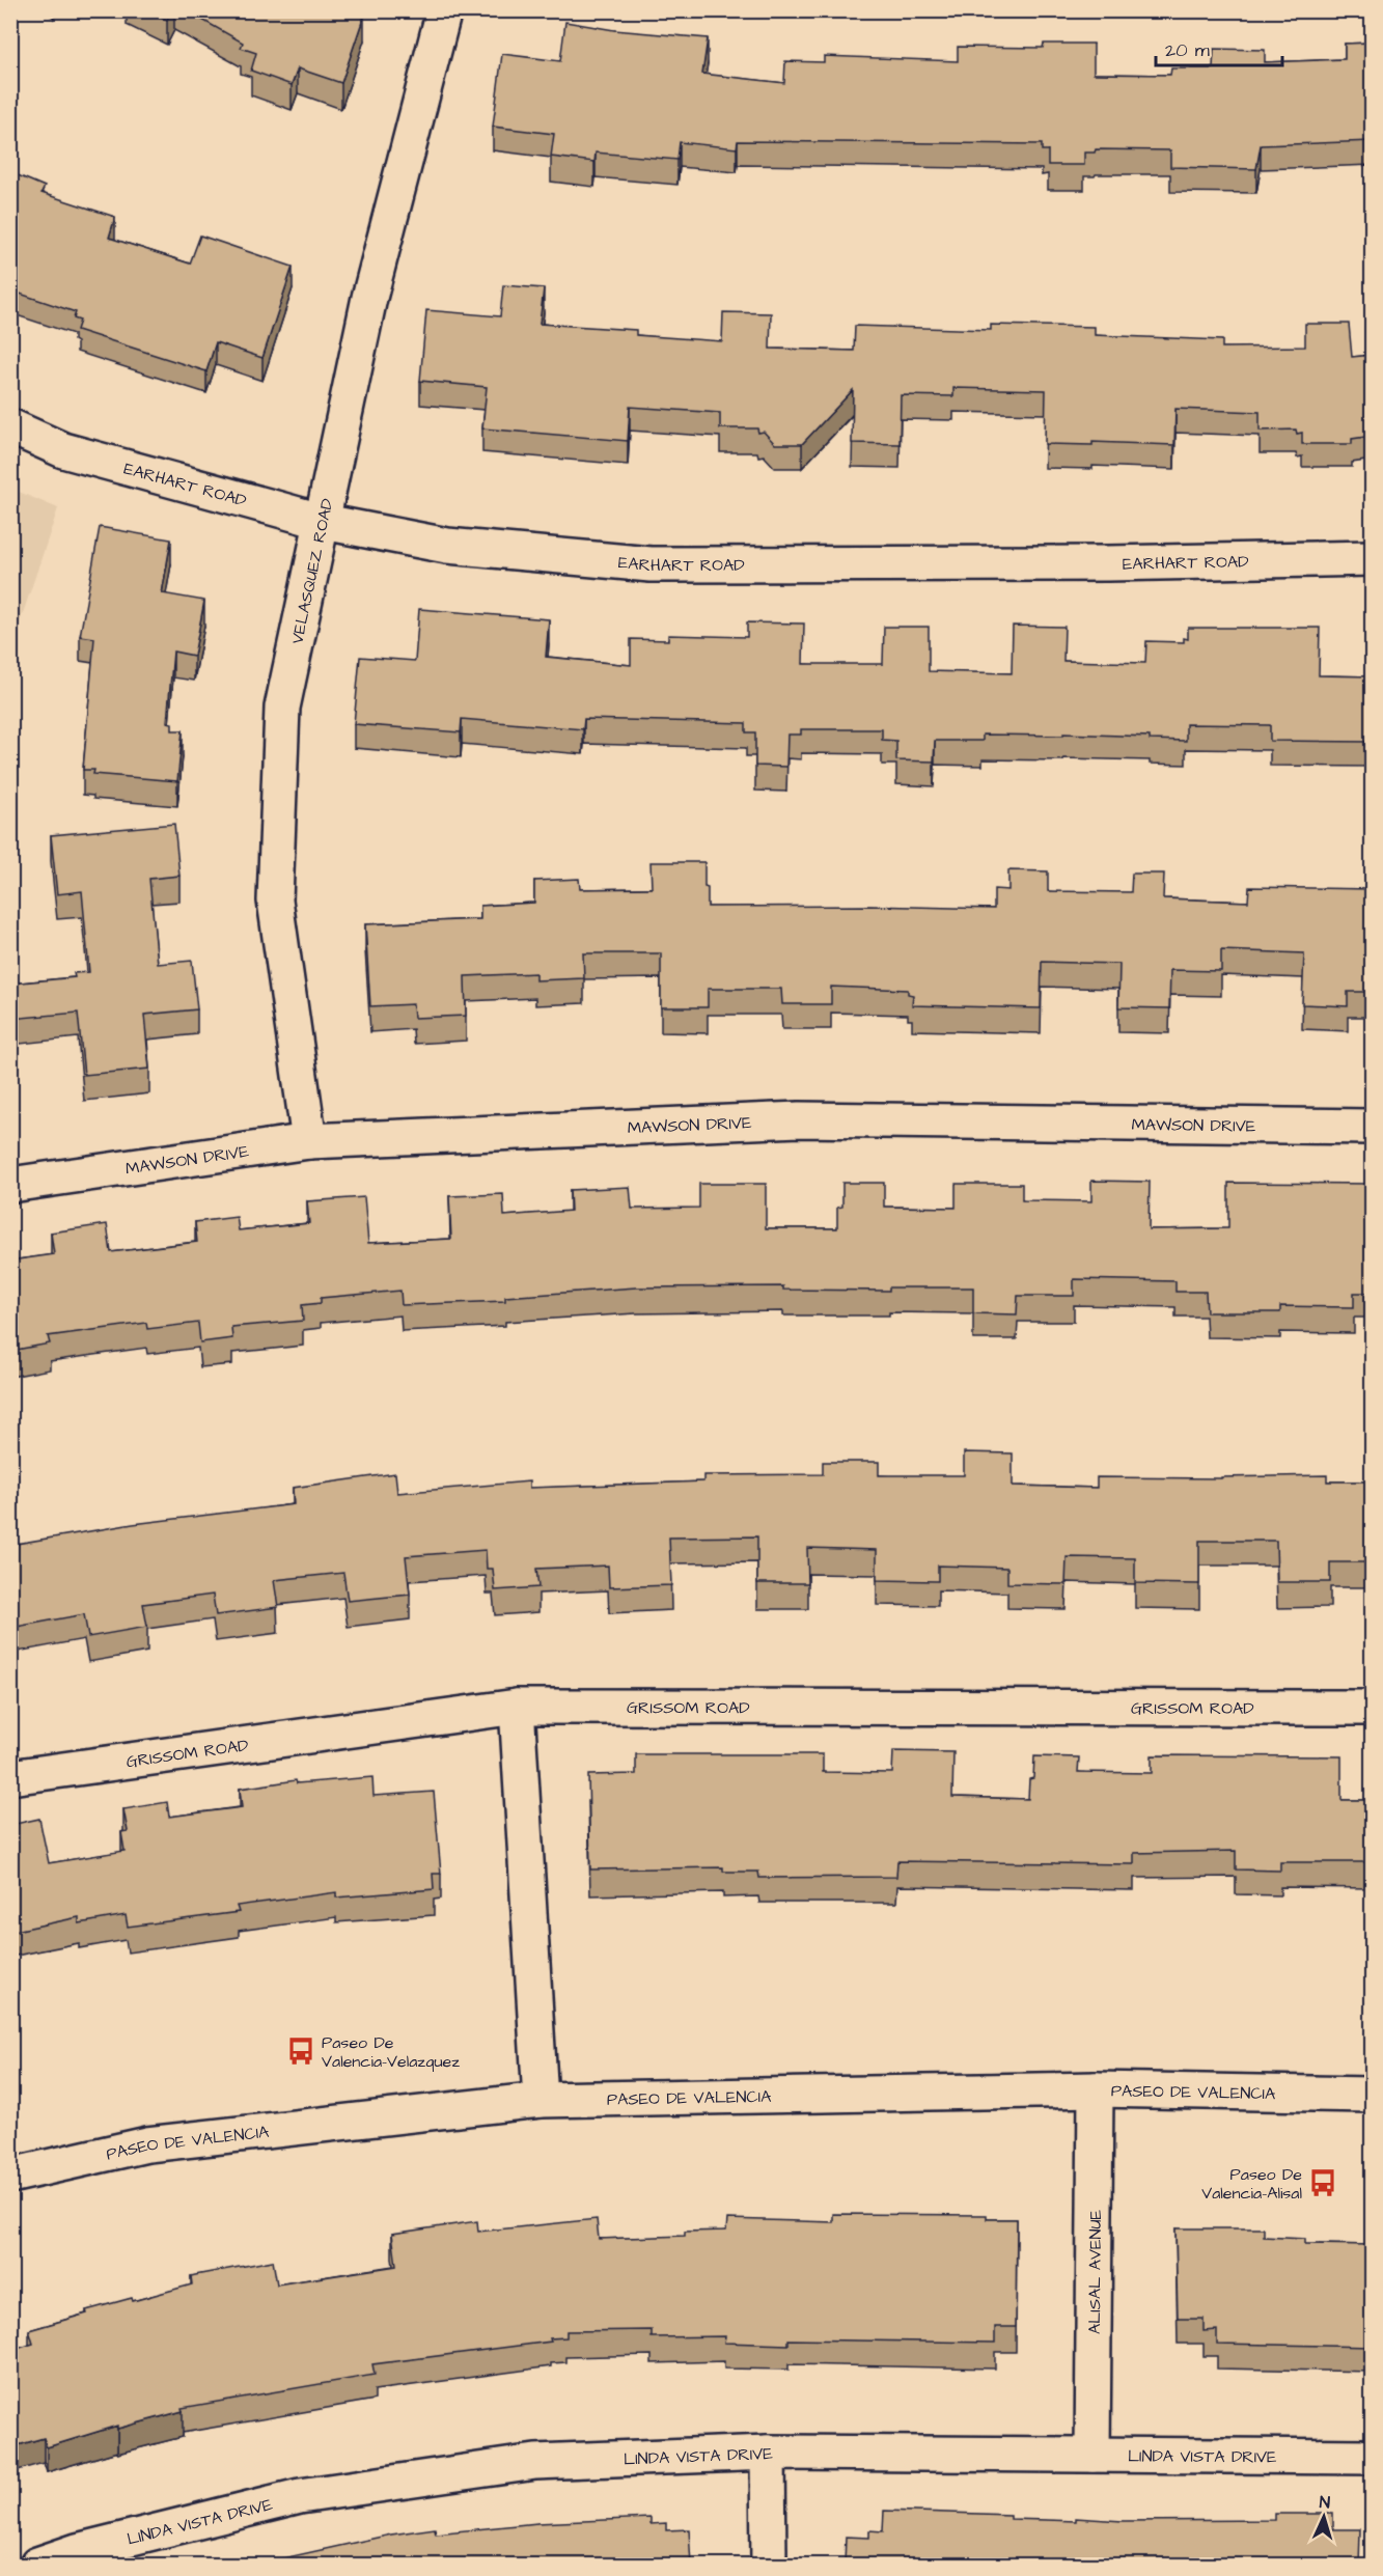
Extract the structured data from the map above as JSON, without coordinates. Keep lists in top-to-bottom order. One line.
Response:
{"streets":{"street":["EARHART ROAD","VELASQUEZ ROAD","MAWSON DRIVE","GRISSOM ROAD","PASEO DE VALENCIA","ALISAL AVENUE","LINDA VISTA DRIVE"]},"crossings":[["EARHART ROAD","VELASQUEZ ROAD"],["VELASQUEZ ROAD","MAWSON DRIVE"],["PASEO DE VALENCIA","ALISAL AVENUE"],["ALISAL AVENUE","LINDA VISTA DRIVE"]],"places":{"bus stop":["Paseo De Valencia-Velazquez","Paseo De Valencia-Alisal"]},"scale_bar":"20 m","north":"top"}
